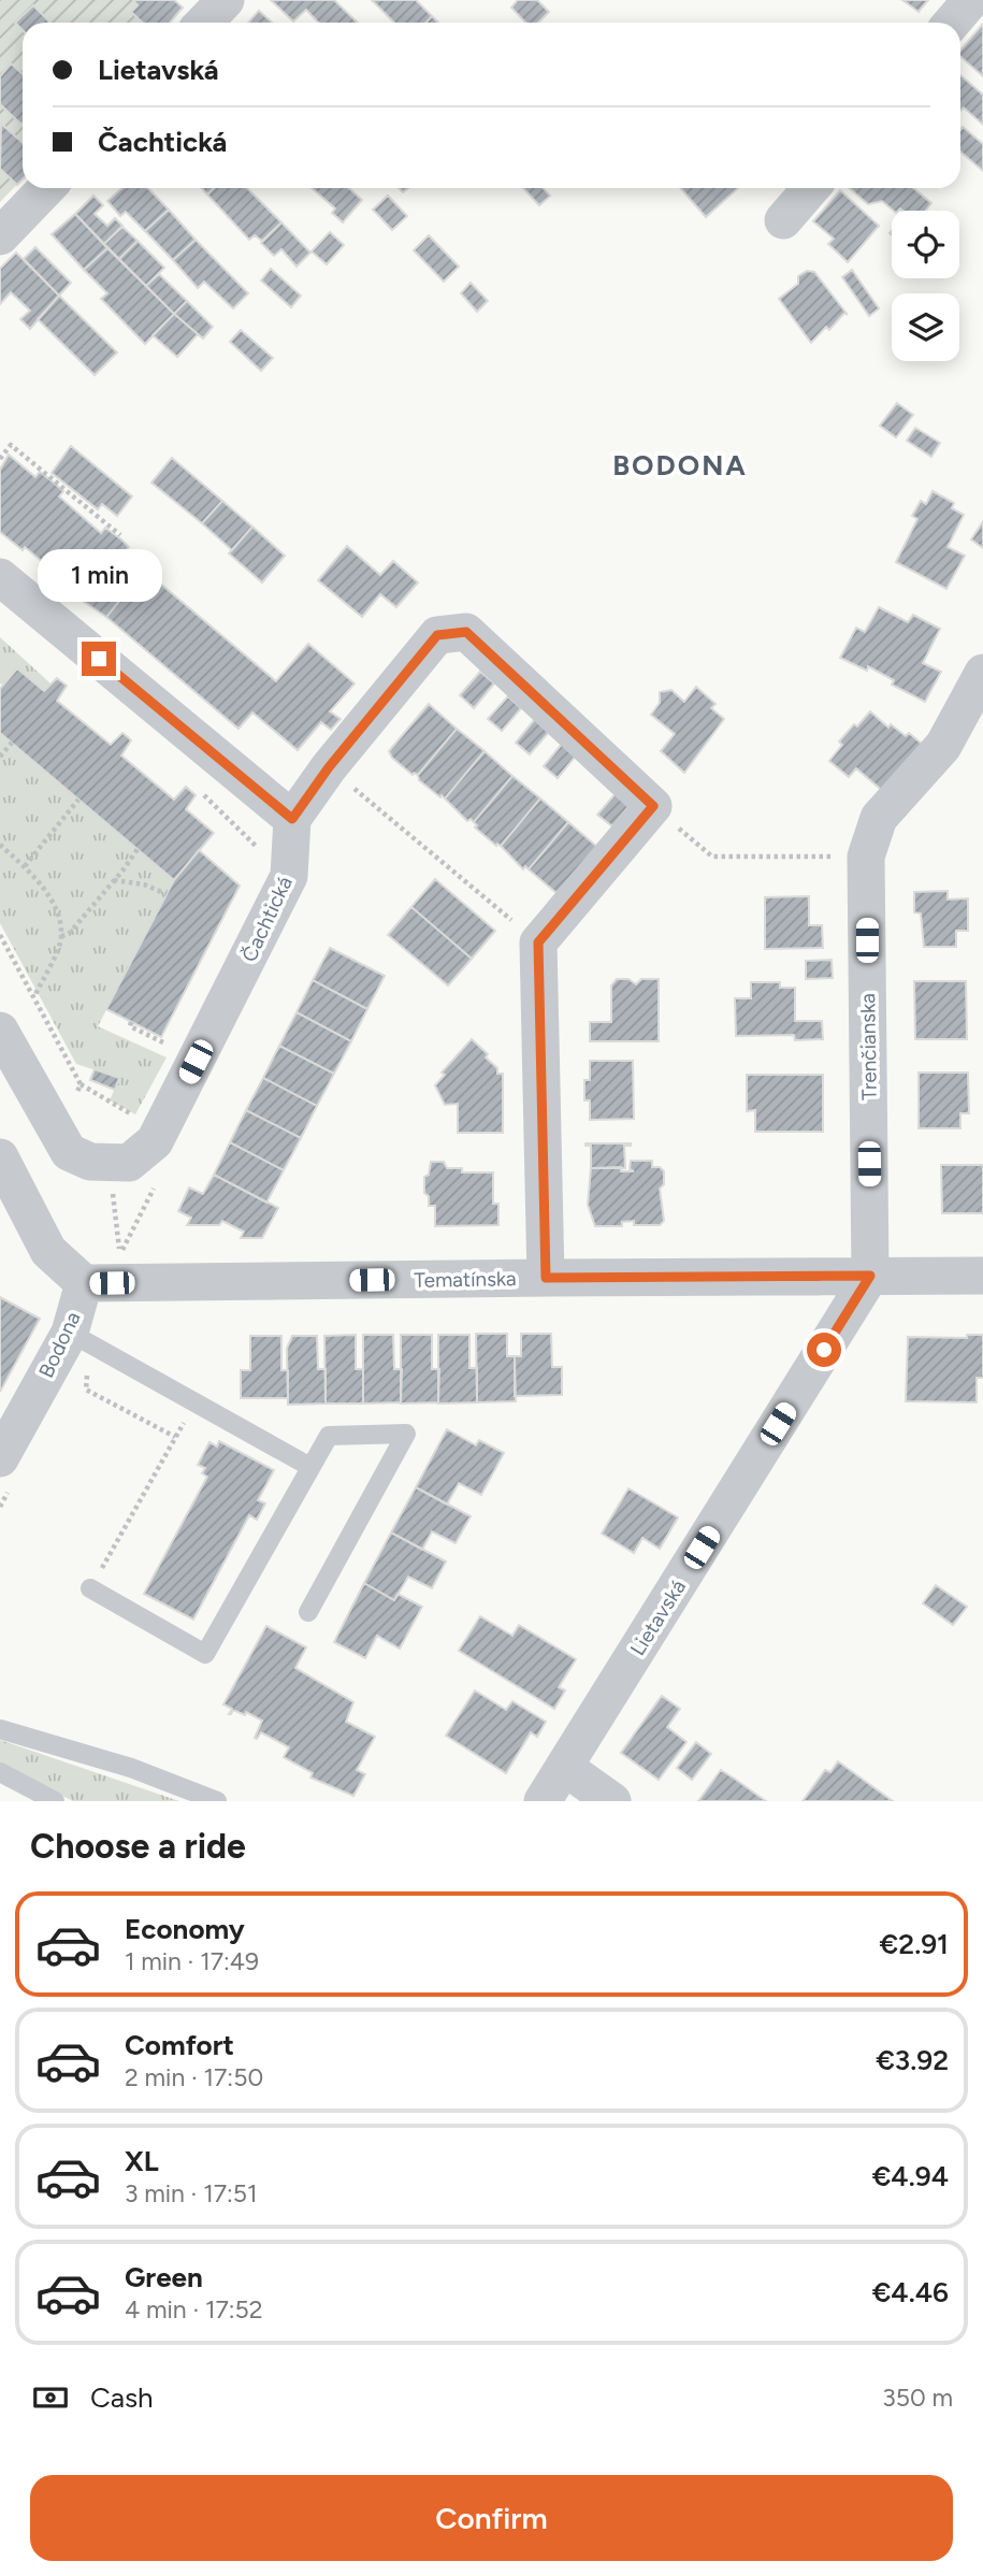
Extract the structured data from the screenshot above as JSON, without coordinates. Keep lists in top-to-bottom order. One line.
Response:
{"streets":{"street":["Čachtická","Trenčianska","Tematínska","Bodona","Lietavská"]},"crossings":[["Trenčianska","Tematínska"],["Trenčianska","Lietavská"],["Tematínska","Bodona"],["Tematínska","Lietavská"]],"districts":["BODONA"],"page":{"banner":["Lietavská","Čachtická"],"bubble":"1 min","heading":"Choose a ride","list":[{"name":"Economy","note":"1 min · 17:49","value":"€2.91"},{"name":"Comfort","note":"2 min · 17:50","value":"€3.92"},{"name":"XL","note":"3 min · 17:51","value":"€4.94"},{"name":"Green","note":"4 min · 17:52","value":"€4.46"}],"pay":["Cash","350 m"],"buttons":"Confirm"}}
